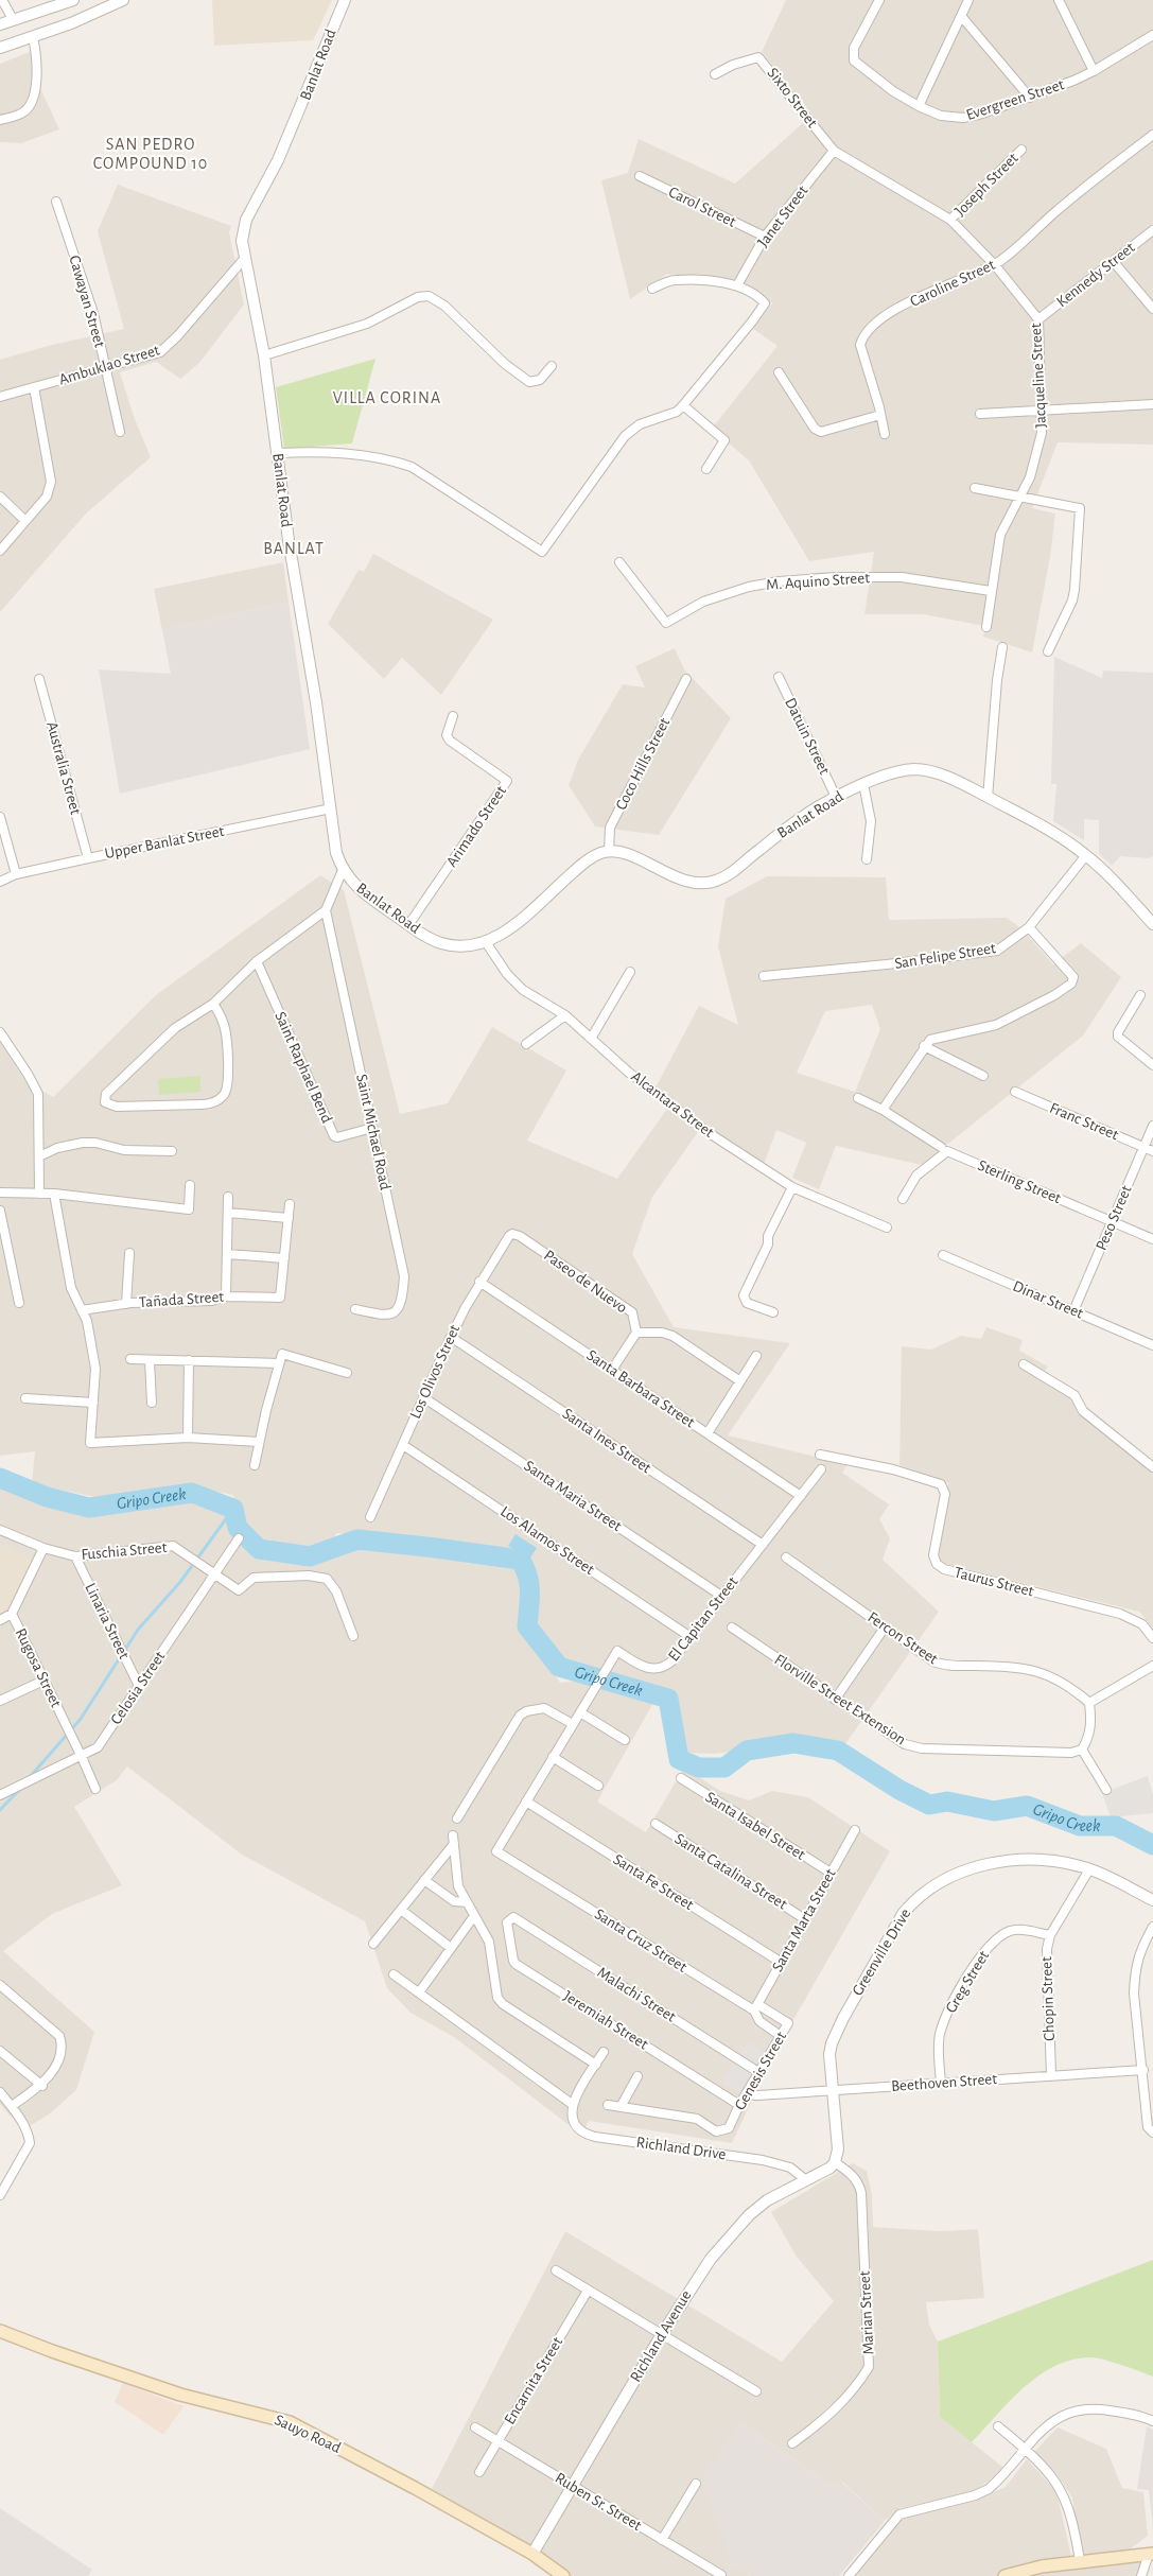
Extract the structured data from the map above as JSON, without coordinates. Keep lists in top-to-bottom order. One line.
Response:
{"streets":{"main road":["Sauyo Road"],"street":["Banlat Road","Sixto Street","Evergreen Street","Joseph Street","Carol Street","Janet Street","Kennedy Street","Caroline Street","Cawayan Street","Ambuklao Street","Jacqueline Street","M. Aquino Street","Datuin Street","Coco Hills Street","Australia Street","Arimado Street","Upper Banlat Street","San Felipe Street","Saint Raphael Bend","Alcantara Street","Franc Street","Saint Michael Road","Sterling Street","Peso Street","Paseo de Nuevo","Tañada Street","Dinar Street","Los Olivos Street","Santa Barbara Street","Santa Ines Street","Santa Maria Street","Los Alamos Street","Fuschia Street","Taurus Street","El Capitan Street","Linaria Street","Fercon Street","Rugosa Street","Celosia Street","Florville Street Extension","Santa Isabel Street","Santa Catalina Street","Santa Fe Street","Santa Marta Street","Santa Cruz Street","Greenville Drive","Greg Street","Malachi Street","Chopin Street","Jeremiah Street","Genesis Street","Beethoven Street","Richland Drive","Marian Street","Richland Avenue","Encarnita Street","Ruben Sr. Street"]},"crossings":[["Banlat Road","Ambuklao Street"],["Banlat Road","Datuin Street"],["Banlat Road","Coco Hills Street"],["Banlat Road","Arimado Street"],["Banlat Road","Upper Banlat Street"],["Banlat Road","San Felipe Street"],["Banlat Road","Alcantara Street"],["Sixto Street","Janet Street"],["Sixto Street","Jacqueline Street"],["Joseph Street","Jacqueline Street"],["Carol Street","Janet Street"],["Janet Street","Jacqueline Street"],["Kennedy Street","Jacqueline Street"],["Caroline Street","Jacqueline Street"],["Cawayan Street","Ambuklao Street"],["Jacqueline Street","M. Aquino Street"],["Australia Street","Upper Banlat Street"],["Saint Raphael Bend","Saint Michael Road"],["Franc Street","Peso Street"],["Sterling Street","Peso Street"],["Peso Street","Dinar Street"],["Paseo de Nuevo","Los Olivos Street"],["Paseo de Nuevo","Santa Barbara Street"],["Los Olivos Street","Santa Barbara Street"],["Los Olivos Street","Santa Ines Street"],["Los Olivos Street","Santa Maria Street"],["Los Olivos Street","Los Alamos Street"],["Santa Barbara Street","El Capitan Street"],["Santa Ines Street","El Capitan Street"],["Santa Maria Street","El Capitan Street"],["Los Alamos Street","El Capitan Street"],["Fuschia Street","Linaria Street"],["Fuschia Street","Rugosa Street"],["Fuschia Street","Celosia Street"],["El Capitan Street","Santa Fe Street"],["El Capitan Street","Santa Cruz Street"],["Linaria Street","Celosia Street"],["Rugosa Street","Celosia Street"],["Santa Isabel Street","Santa Marta Street"],["Santa Catalina Street","Santa Marta Street"],["Santa Fe Street","Santa Marta Street"],["Santa Marta Street","Santa Cruz Street"],["Santa Cruz Street","Genesis Street"],["Greenville Drive","Chopin Street"],["Greenville Drive","Beethoven Street"],["Greenville Drive","Marian Street"],["Greenville Drive","Richland Avenue"],["Greg Street","Chopin Street"],["Greg Street","Beethoven Street"],["Malachi Street","Jeremiah Street"],["Malachi Street","Genesis Street"],["Chopin Street","Beethoven Street"],["Jeremiah Street","Genesis Street"],["Genesis Street","Beethoven Street"],["Richland Drive","Richland Avenue"],["Marian Street","Richland Avenue"],["Richland Avenue","Sauyo Road"],["Richland Avenue","Ruben Sr. Street"],["Encarnita Street","Ruben Sr. Street"]],"districts":["SAN PEDRO COMPOUND 10","VILLA CORINA","BANLAT"],"water":["Gripo Creek"]}
